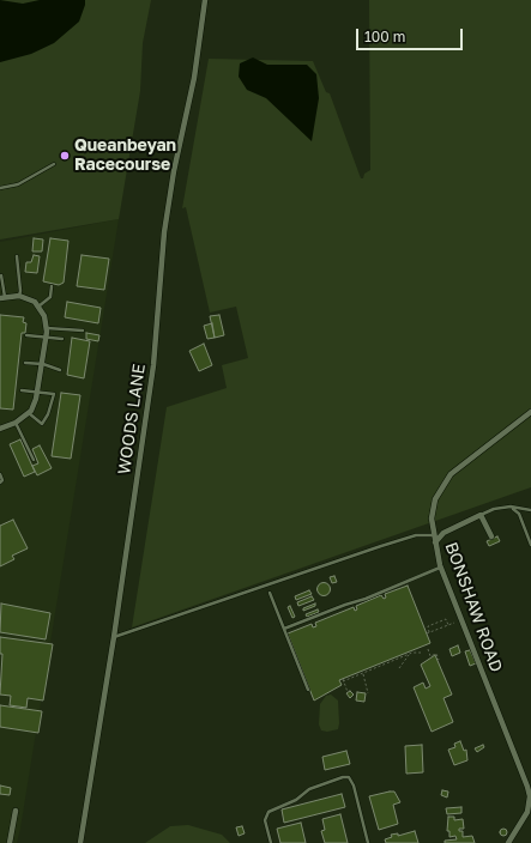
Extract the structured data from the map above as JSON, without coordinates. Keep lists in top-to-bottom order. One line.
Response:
{"streets":{"street":["WOODS LANE","BONSHAW ROAD"]},"places":["Queanbeyan Racecourse"],"scale_bar":"100 m"}
